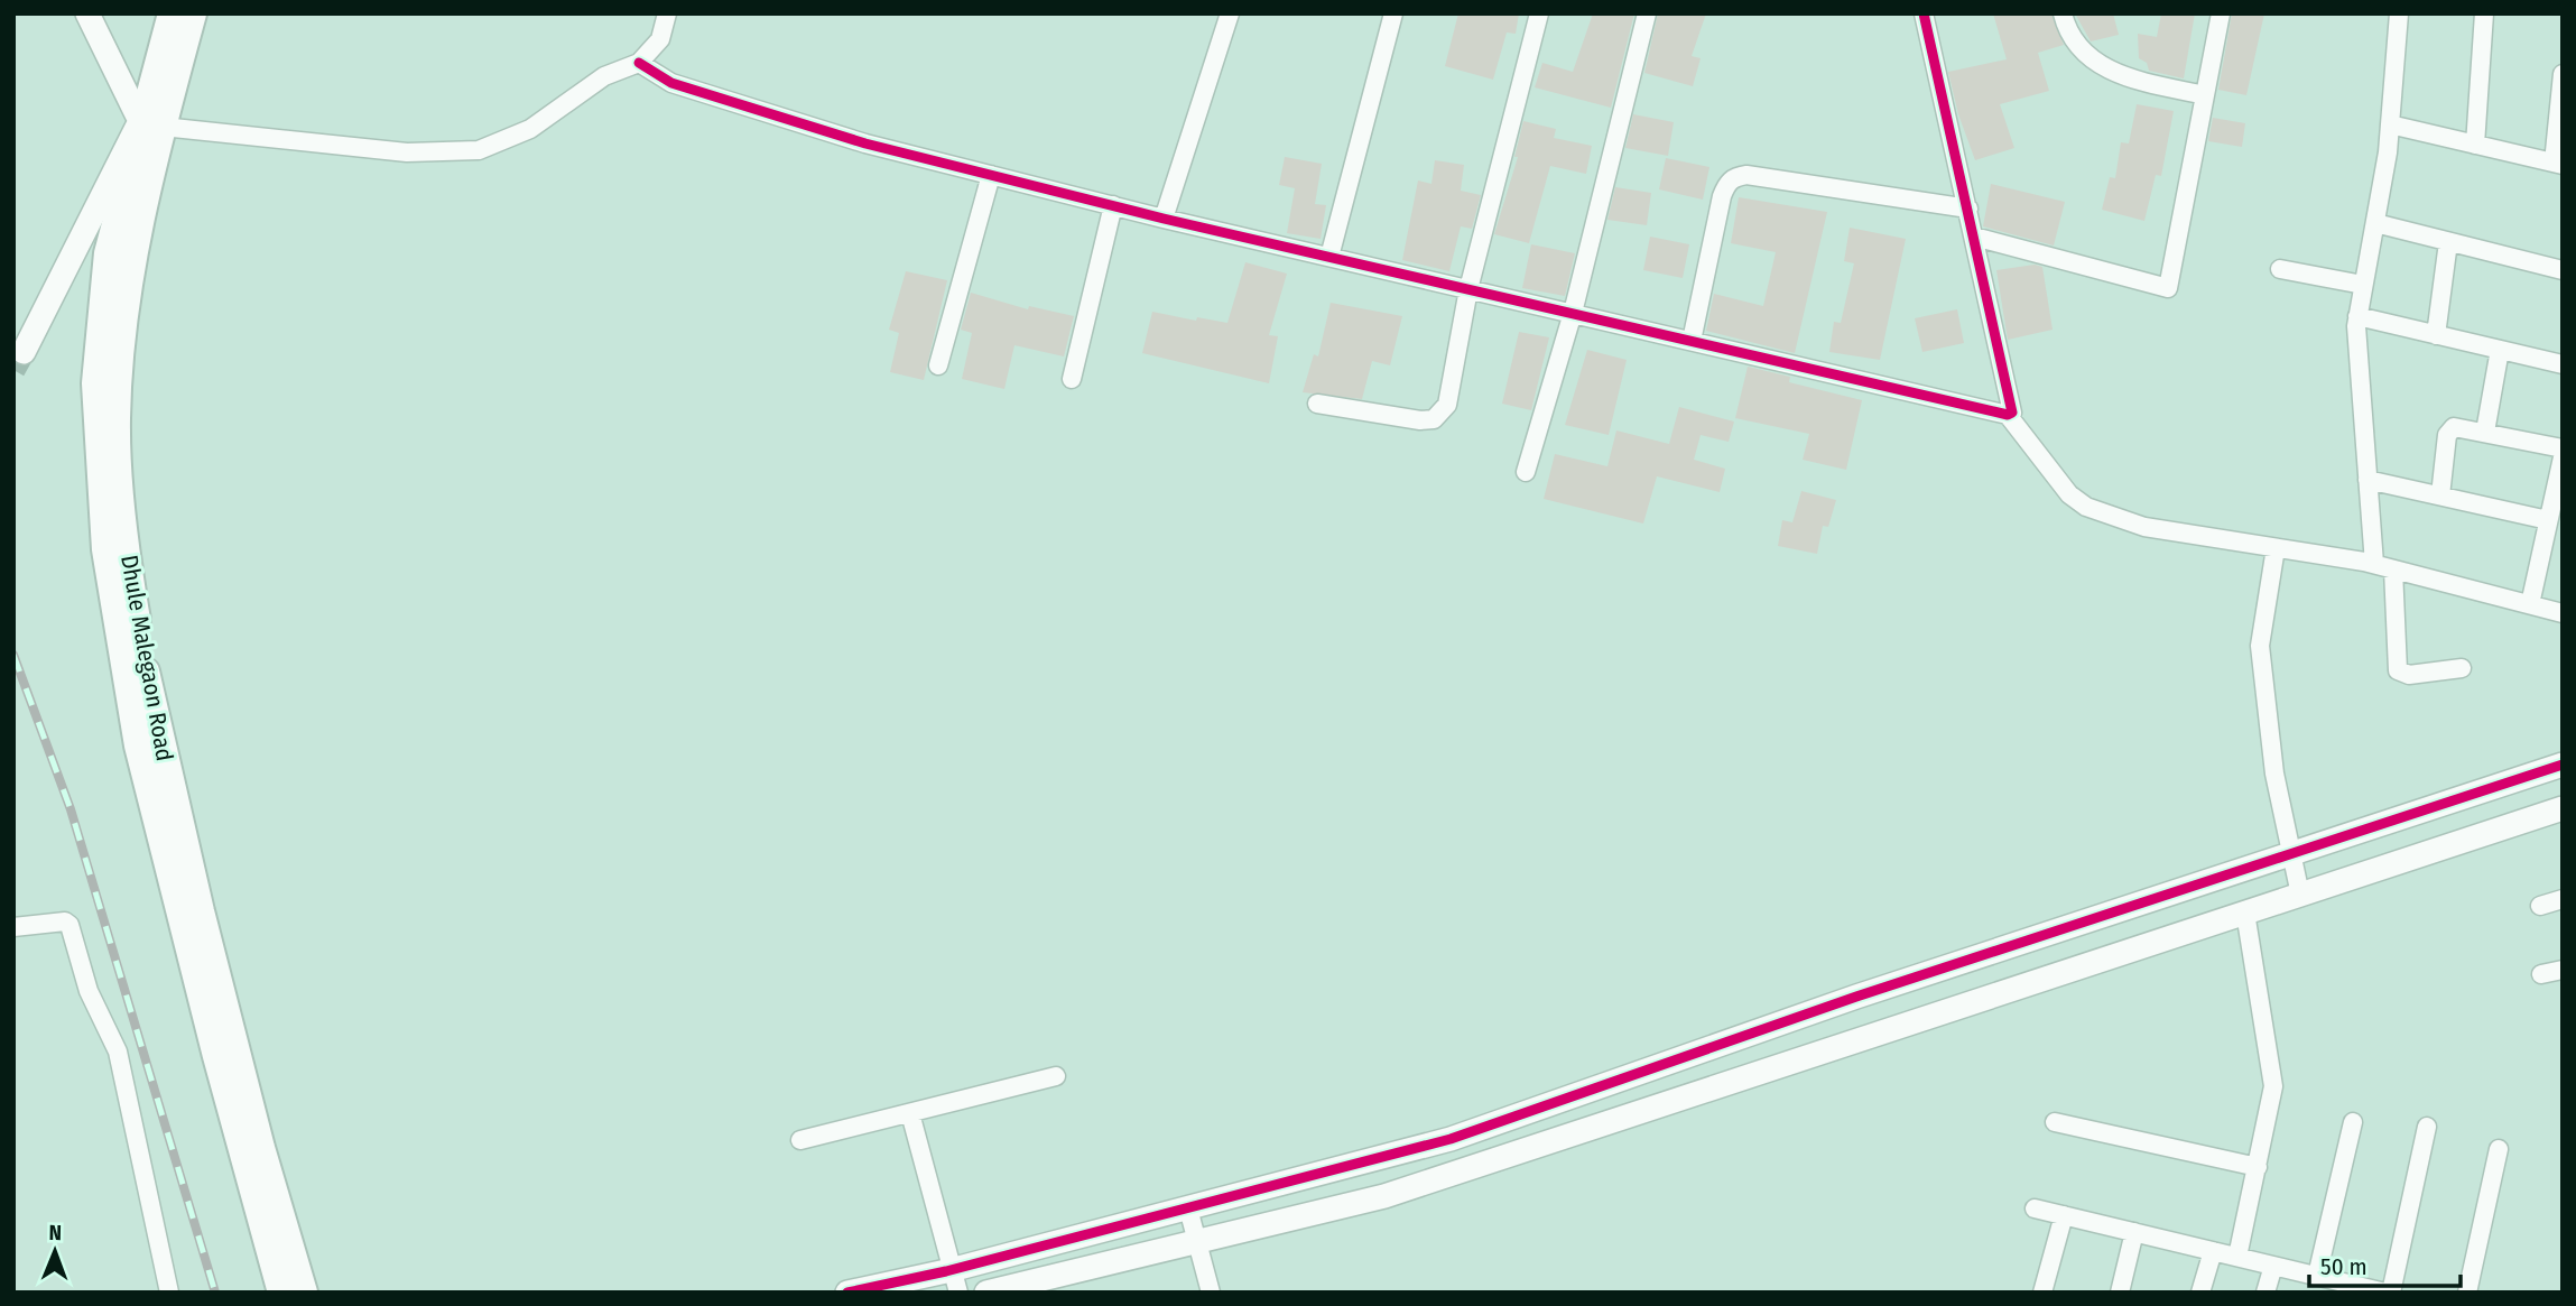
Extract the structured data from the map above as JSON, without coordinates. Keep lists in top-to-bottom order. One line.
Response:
{"streets":{"main road":["Dhule Malegaon Road"]},"scale_bar":"50 m","north":"top"}
